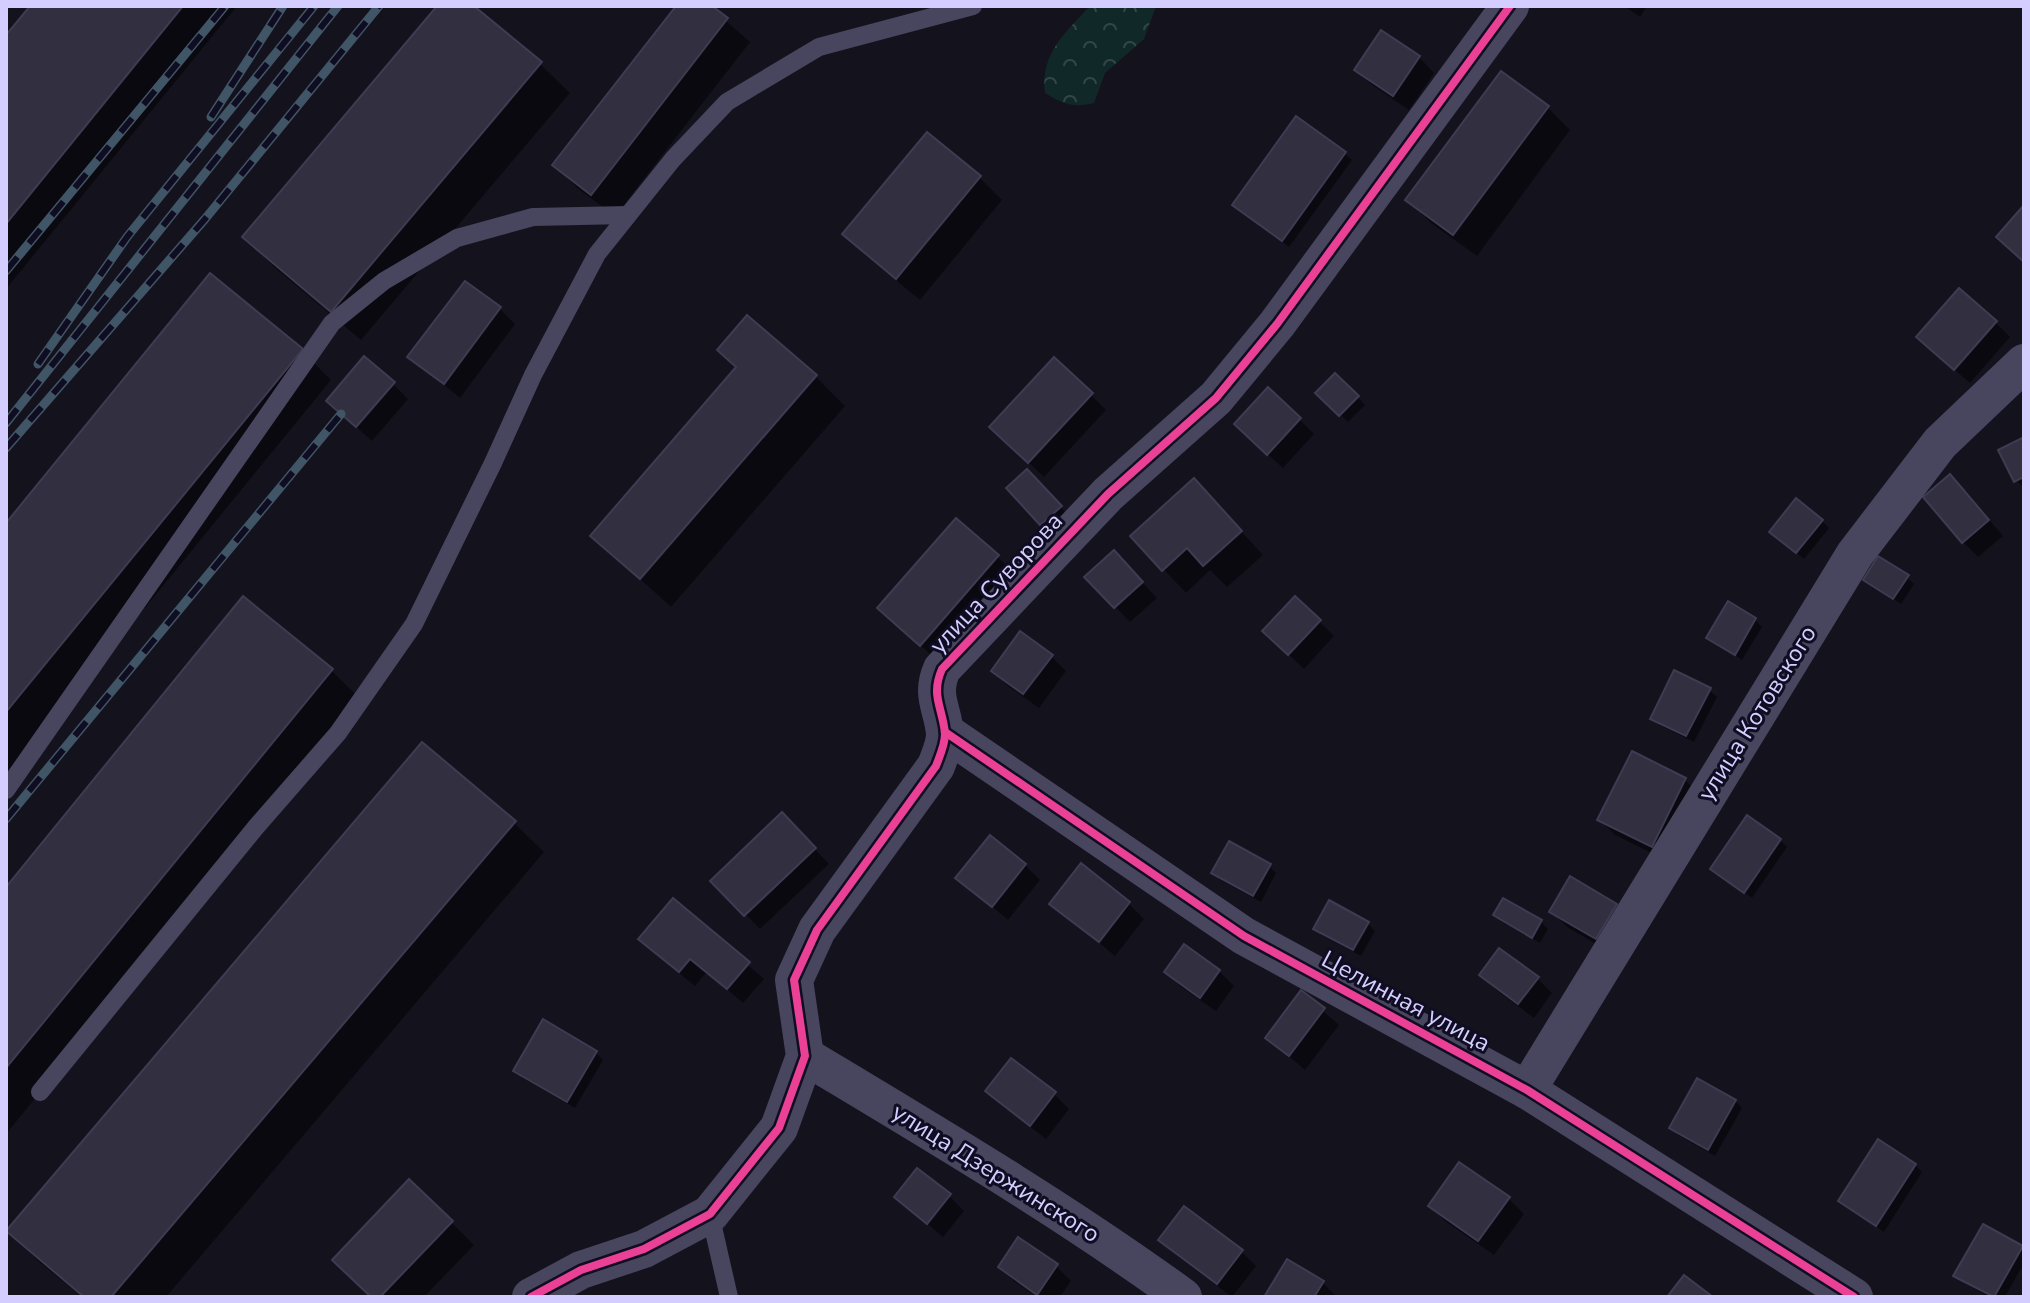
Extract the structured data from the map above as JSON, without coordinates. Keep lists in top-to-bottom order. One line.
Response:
{"streets":{"street":["улица Суворова","улица Котовского","Целинная улица","улица Дзержинского"]},"crossings":[["улица Суворова","Целинная улица"],["улица Суворова","улица Дзержинского"],["улица Котовского","Целинная улица"]]}
